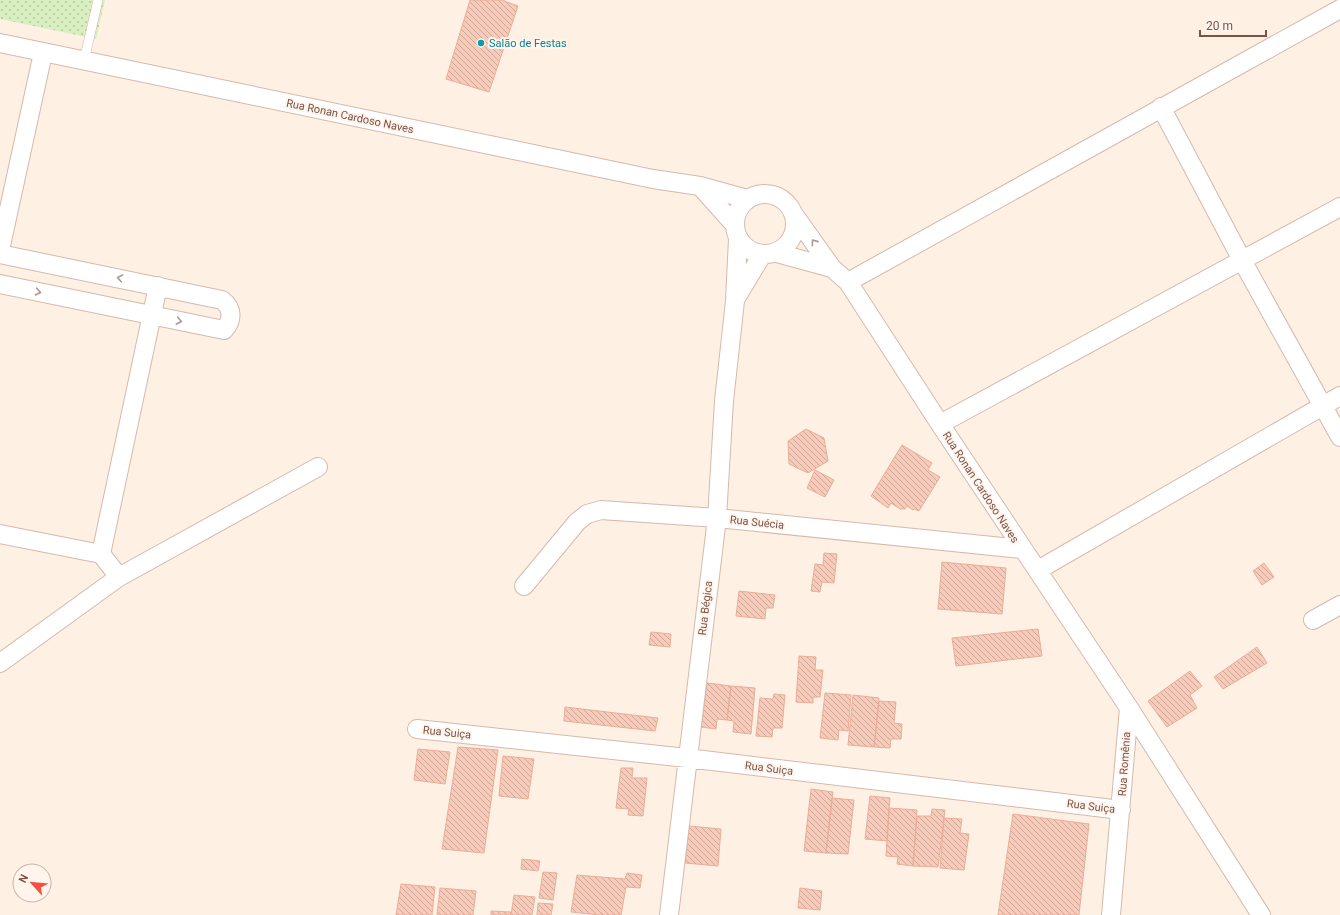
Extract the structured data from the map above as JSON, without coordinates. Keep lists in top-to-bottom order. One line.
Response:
{"streets":{"street":["Rua Ronan Cardoso Naves","Rua Suécia","Rua Bégica","Rua Suiça","Rua Romênia"]},"crossings":[["Rua Ronan Cardoso Naves","Rua Suécia"],["Rua Ronan Cardoso Naves","Rua Bégica"],["Rua Ronan Cardoso Naves","Rua Romênia"],["Rua Suécia","Rua Bégica"],["Rua Bégica","Rua Suiça"],["Rua Suiça","Rua Romênia"]],"places":["Salão de Festas"],"scale_bar":"20 m","north":"top left"}
